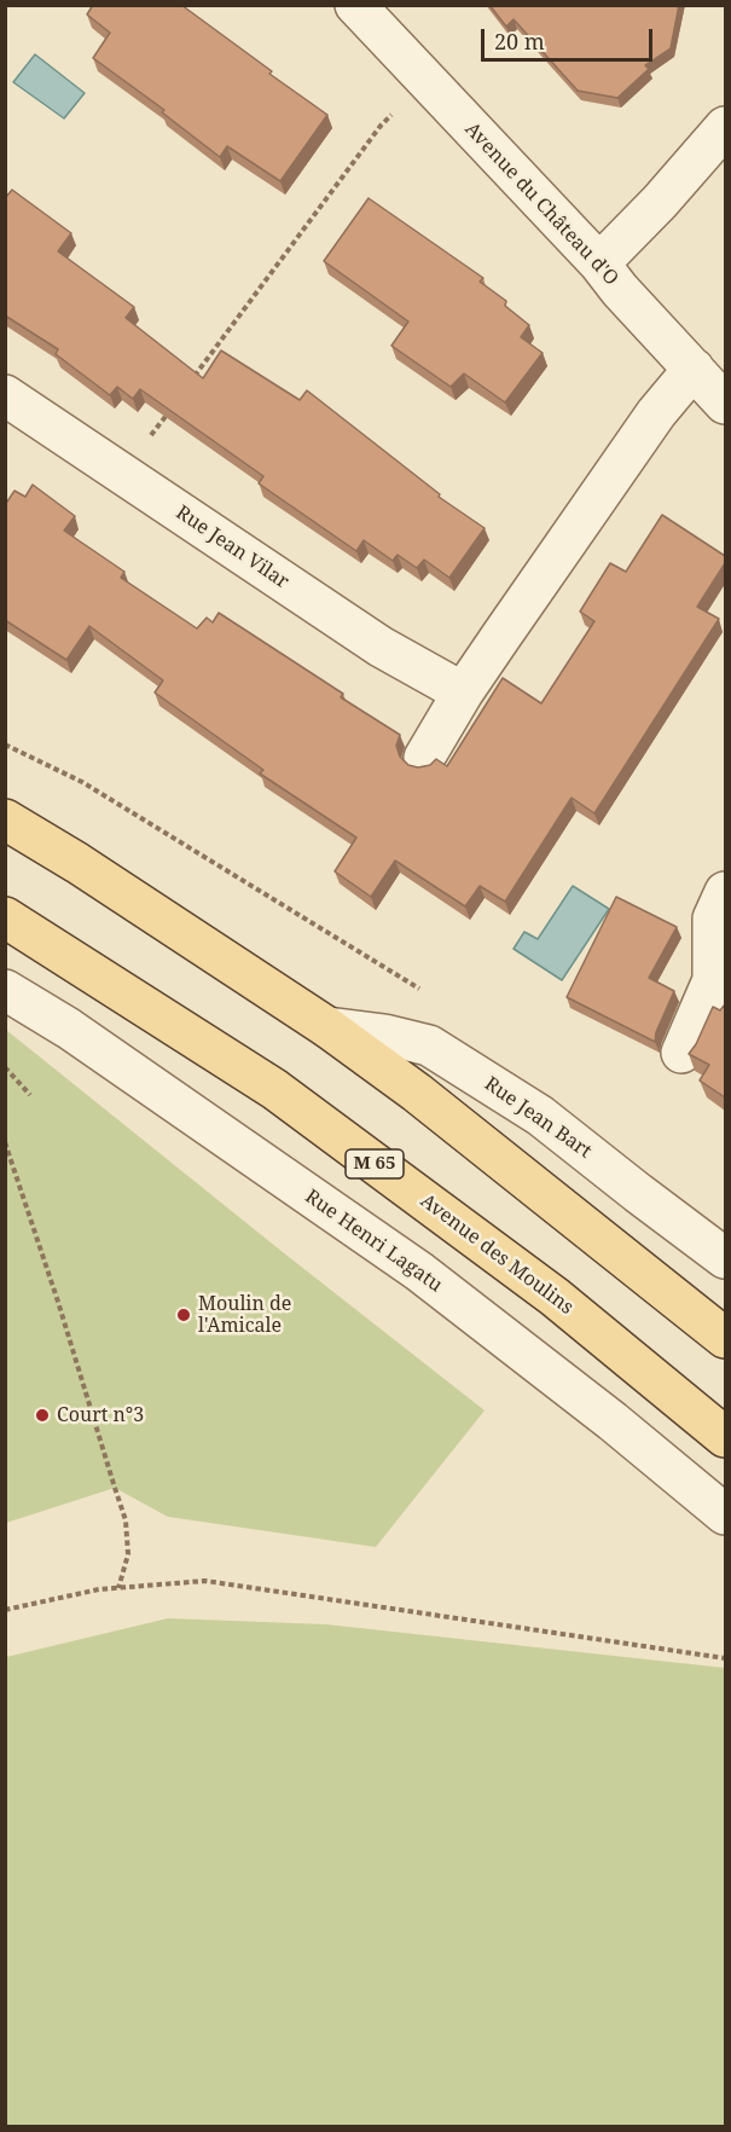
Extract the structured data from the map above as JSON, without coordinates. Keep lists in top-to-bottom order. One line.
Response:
{"streets":{"main road":["M 65","Avenue des Moulins"],"street":["Avenue du Château d'O","Rue Jean Vilar","Rue Jean Bart","Rue Henri Lagatu"]},"places":["Moulin de l'Amicale","Court n°3"],"scale_bar":"20 m"}
